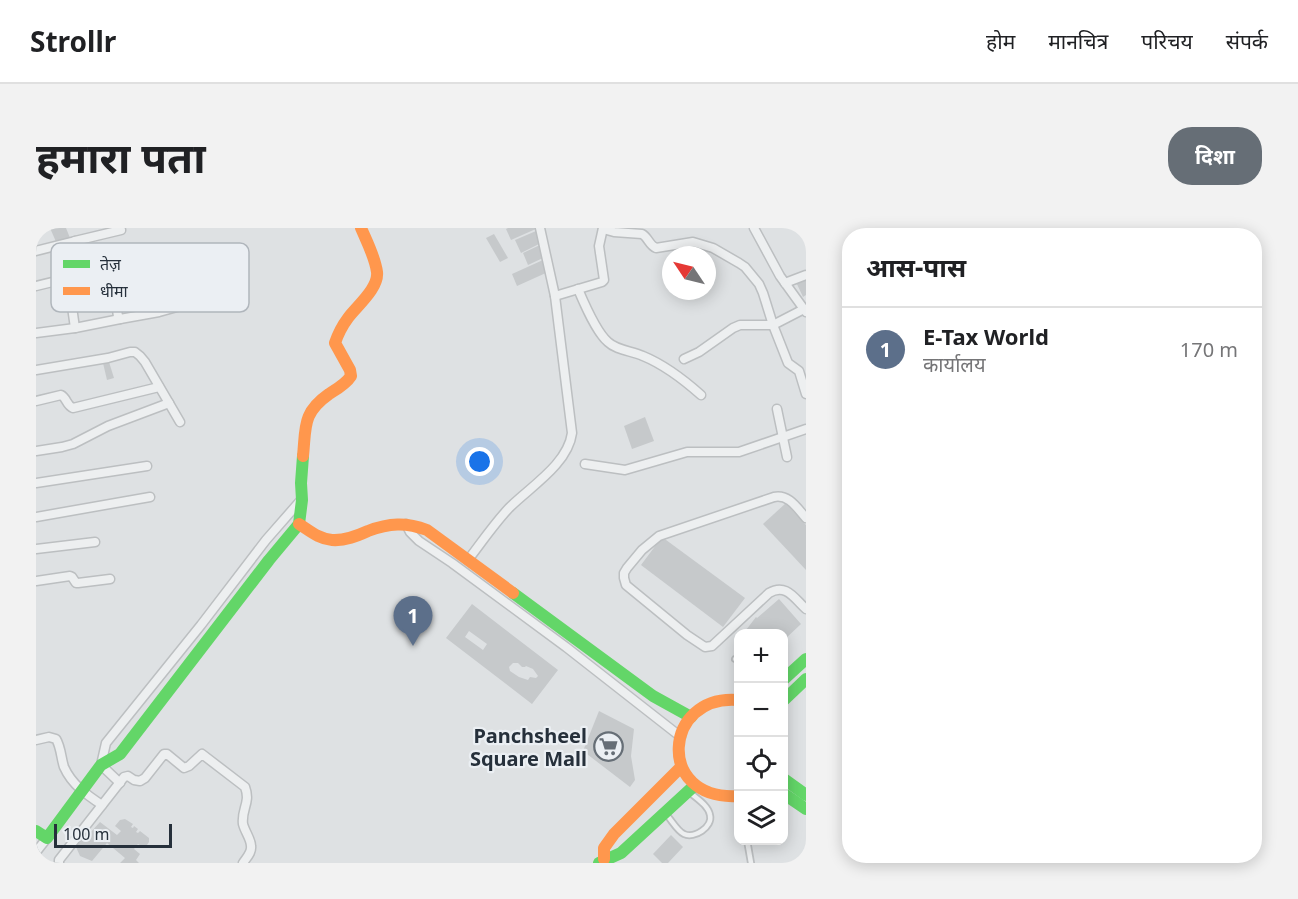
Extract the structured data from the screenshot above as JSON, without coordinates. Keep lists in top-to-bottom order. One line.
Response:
{"places":{"supermarket":["Panchsheel Square Mall"]},"legend":["तेज़","धीमा"],"scale_bar":"100 m","north":"top left","page":{"header":"Strollr","nav":["होम","मानचित्र","परिचय","संपर्क"],"buttons":"दिशा","title":"हमारा पता","heading":"आस-पास","list":[{"mark":"1","name":"E-Tax World","note":"कार्यालय","value":"170 m"}],"pins":"1","map_buttons":["+","−"],"scale":"100 m"}}
